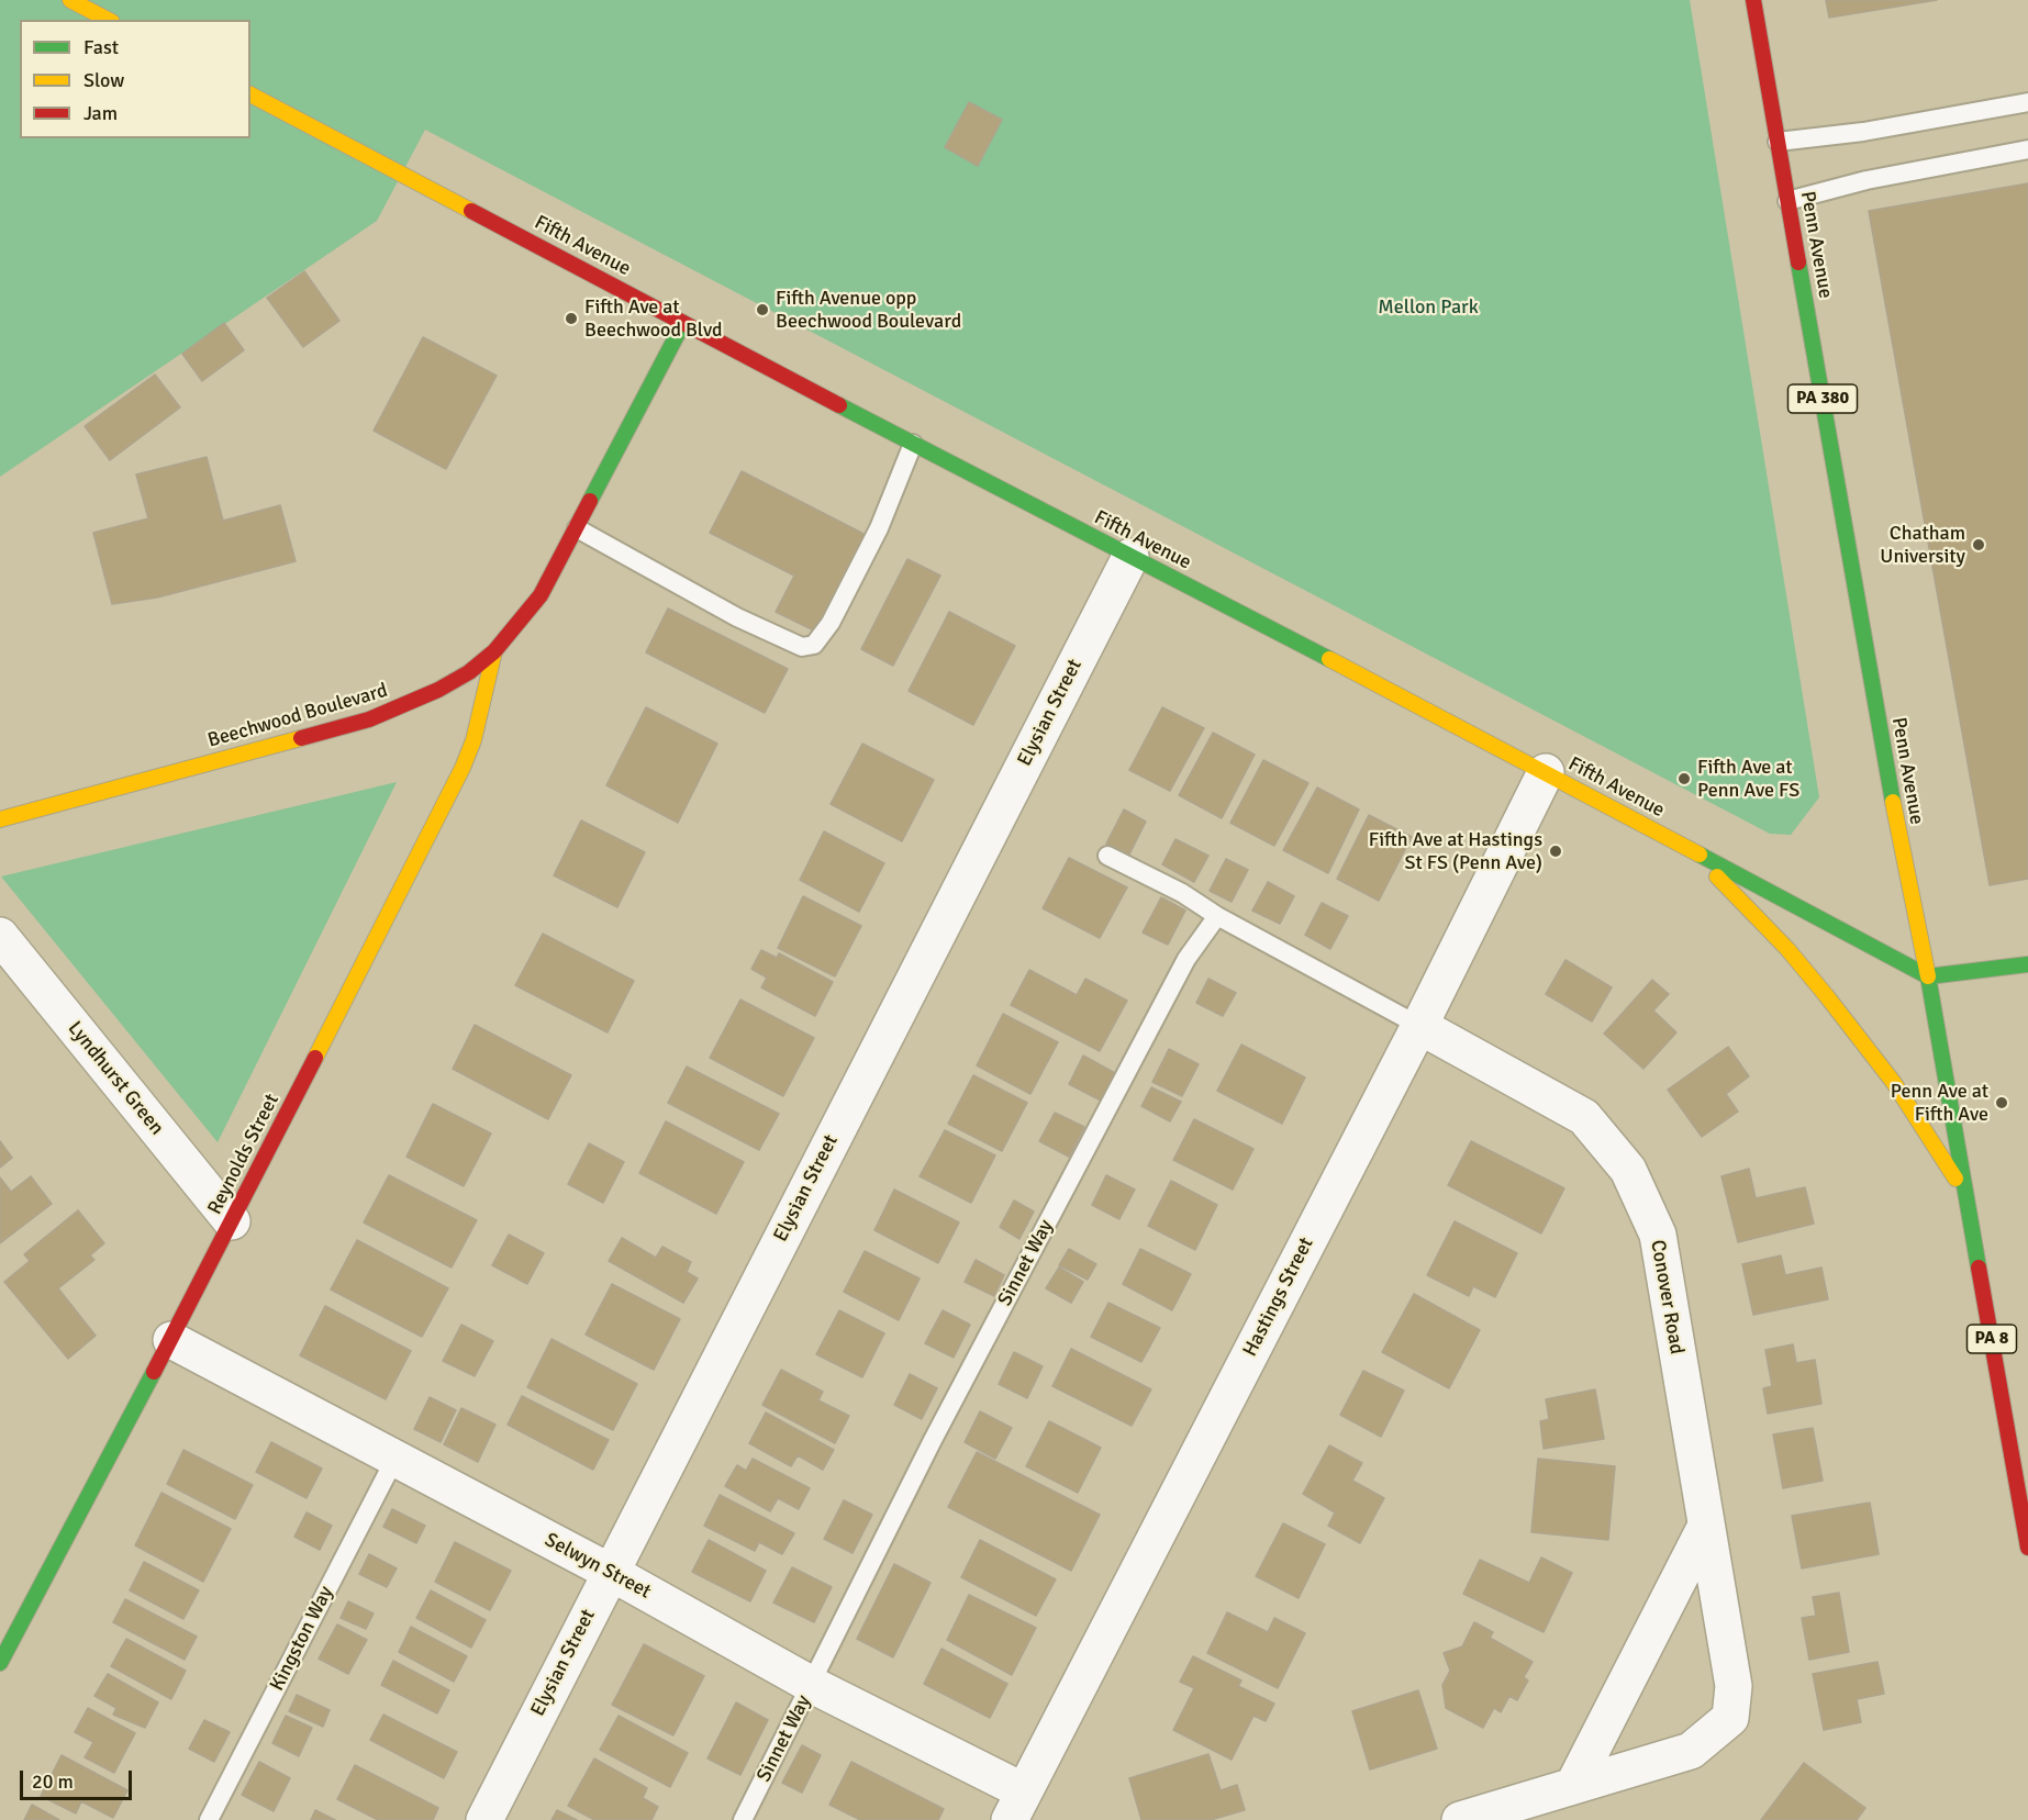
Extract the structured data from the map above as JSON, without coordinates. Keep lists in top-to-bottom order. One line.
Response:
{"streets":{"main road":["Penn Avenue","Fifth Avenue","PA 380","Beechwood Boulevard","Reynolds Street","PA 8"],"street":["Elysian Street","Lyndhurst Green","Hastings Street","Conover Road","Selwyn Street"],"lane":["Sinnet Way","Kingston Way"]},"crossings":[["Penn Avenue","Fifth Avenue"],["Fifth Avenue","Elysian Street"],["Fifth Avenue","Beechwood Boulevard"],["Fifth Avenue","Hastings Street"],["Elysian Street","Selwyn Street"],["Beechwood Boulevard","Reynolds Street"],["Lyndhurst Green","Reynolds Street"],["Reynolds Street","Selwyn Street"],["Sinnet Way","Selwyn Street"],["Hastings Street","Conover Road"],["Hastings Street","Selwyn Street"],["Selwyn Street","Kingston Way"]],"parks":["Mellon Park"],"places":["Fifth Avenue opp Beechwood Boulevard","Fifth Ave at Beechwood Blvd","Chatham University","Fifth Ave at Penn Ave FS","Fifth Ave at Hastings St FS (Penn Ave)","Penn Ave at Fifth Ave"],"legend":["Fast","Slow","Jam"],"scale_bar":"20 m"}
